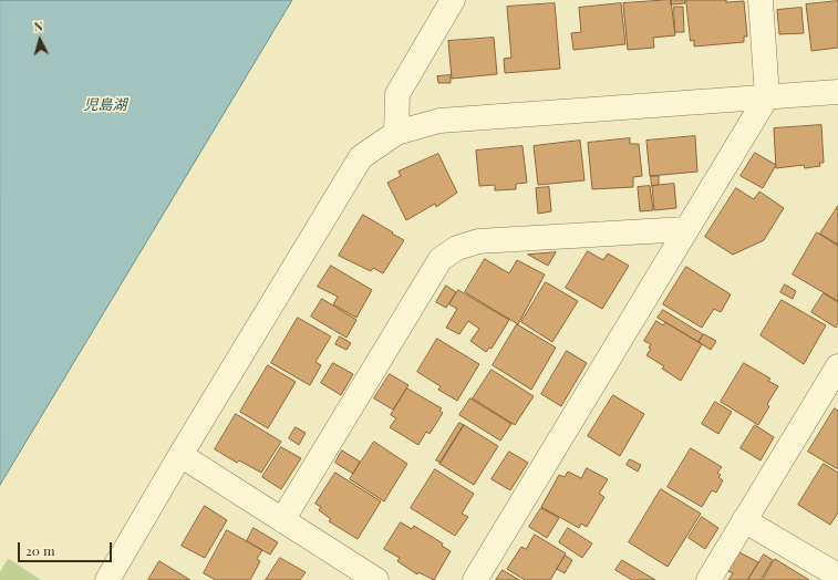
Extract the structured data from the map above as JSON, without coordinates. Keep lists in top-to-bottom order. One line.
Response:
{"water":["児島湖"],"scale_bar":"20 m","north":"top"}
